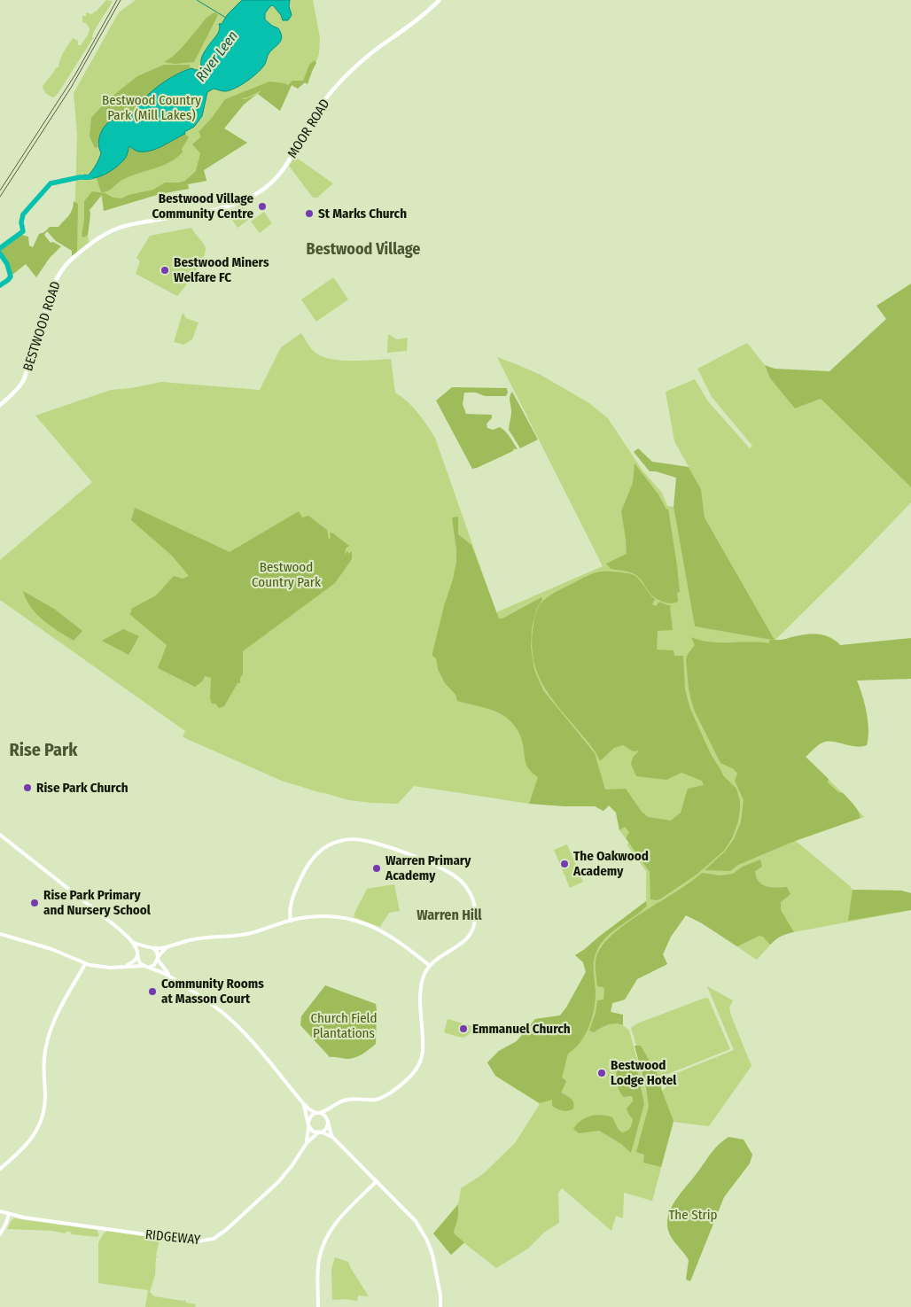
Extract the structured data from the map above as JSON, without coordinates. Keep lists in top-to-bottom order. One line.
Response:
{"streets":{"main road":["MOOR ROAD","BESTWOOD ROAD"],"street":["RIDGEWAY"]},"crossings":[["MOOR ROAD","BESTWOOD ROAD"]],"districts":["Bestwood Village","Rise Park","Warren Hill"],"water":["River Leen"],"parks":["Bestwood Country Park (Mill Lakes)","Bestwood Country Park","Church Field Plantations","The Strip"],"places":["Bestwood Village Community Centre","St Marks Church","Bestwood Miners Welfare FC","Rise Park Church","The Oakwood Academy","Warren Primary Academy","Rise Park Primary and Nursery School","Community Rooms at Masson Court","Emmanuel Church","Bestwood Lodge Hotel"]}
